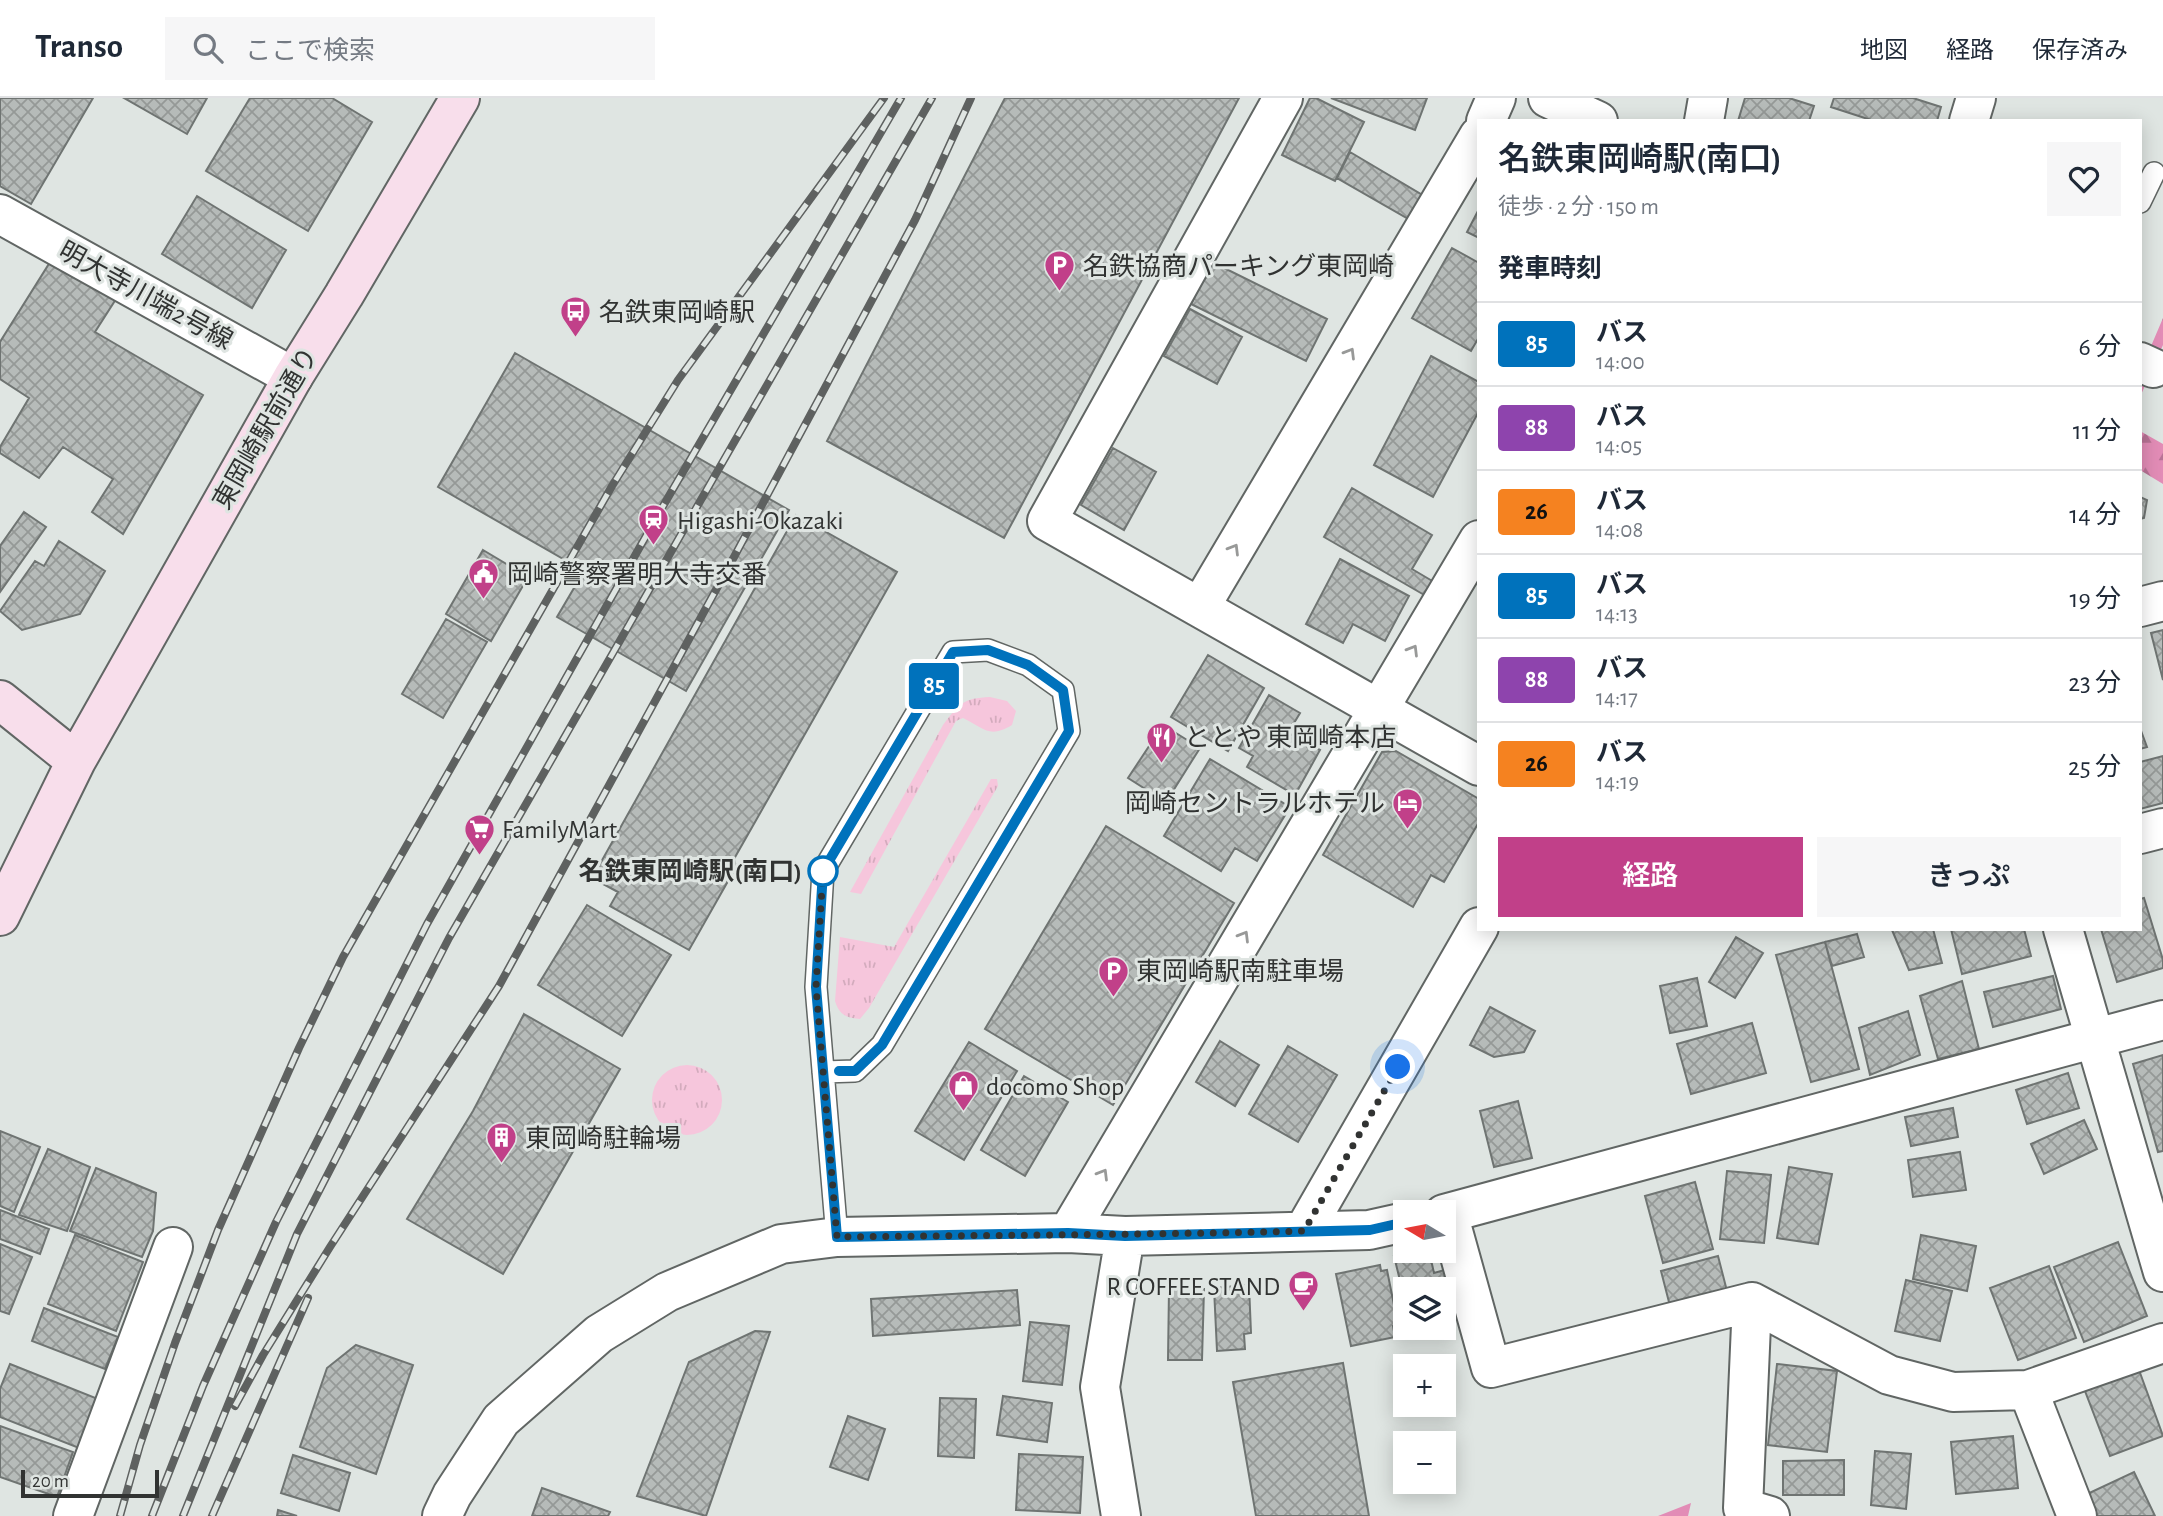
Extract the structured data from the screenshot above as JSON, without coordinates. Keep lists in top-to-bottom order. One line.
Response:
{"streets":{"street":["明大寺川端2号線","東岡崎駅前通り"]},"crossings":[["明大寺川端2号線","東岡崎駅前通り"]],"places":{"parking":["名鉄協商パーキング東岡崎","東岡崎駅南駐車場"],"bus stop":["名鉄東岡崎駅"],"station":["Higashi-Okazaki"],"public building":["岡崎警察署明大寺交番"],"restaurant":["ととや 東岡崎本店"],"hotel":["岡崎セントラルホテル"],"supermarket":["FamilyMart"],"other":["名鉄東岡崎駅(南口)"],"shop":["docomo Shop"],"building":["東岡崎駐輪場"],"cafe":["R COFFEE STAND"]},"lines":["bus line 85"],"scale_bar":"20 m","north":"left","page":{"header":"Transo","search":"ここで検索","nav":["地図","経路","保存済み"],"on_map":"85","heading":[["名鉄東岡崎駅(南口)","徒歩 · 2 分 · 150 m"],"発車時刻"],"list":[{"mark":"85","name":"バス","note":"14:00","value":"6 分"},{"mark":"88","name":"バス","note":"14:05","value":"11 分"},{"mark":"26","name":"バス","note":"14:08","value":"14 分"},{"mark":"85","name":"バス","note":"14:13","value":"19 分"},{"mark":"88","name":"バス","note":"14:17","value":"23 分"},{"mark":"26","name":"バス","note":"14:19","value":"25 分"}],"buttons":["経路","きっぷ"],"map_buttons":["+","−"],"scale":"20 m"}}
